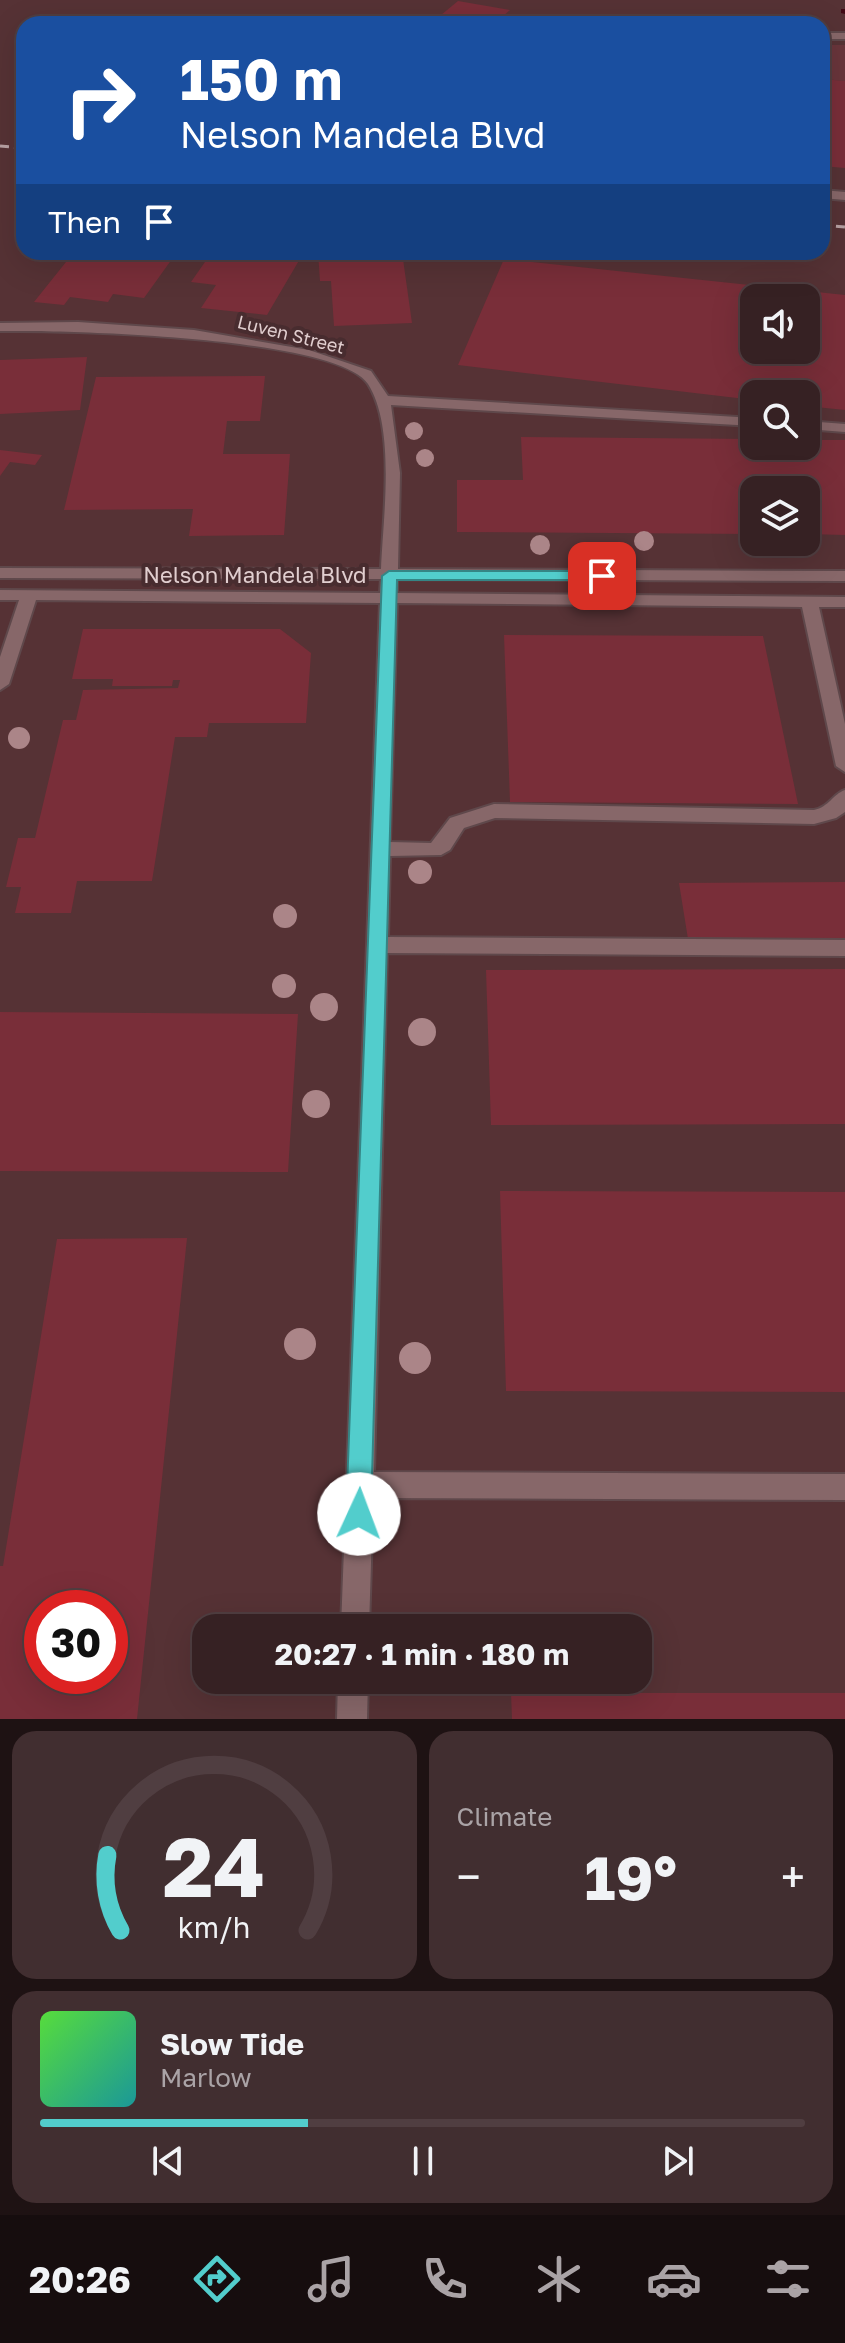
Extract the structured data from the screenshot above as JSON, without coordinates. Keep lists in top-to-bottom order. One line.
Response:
{"streets":{"street":["Luven Street","Nelson Mandela Blvd"]},"crossings":[["Luven Street","Nelson Mandela Blvd"]],"page":{"turn":["150 m","Nelson Mandela Blvd"],"then":"Then","limit":"30","trip":"20:27 · 1 min · 180 m","tile":"Climate","heat":["−","19°","+"],"song":["Slow Tide","Marlow"],"tabs":"20:26","gauge":["24","km/h"]}}
